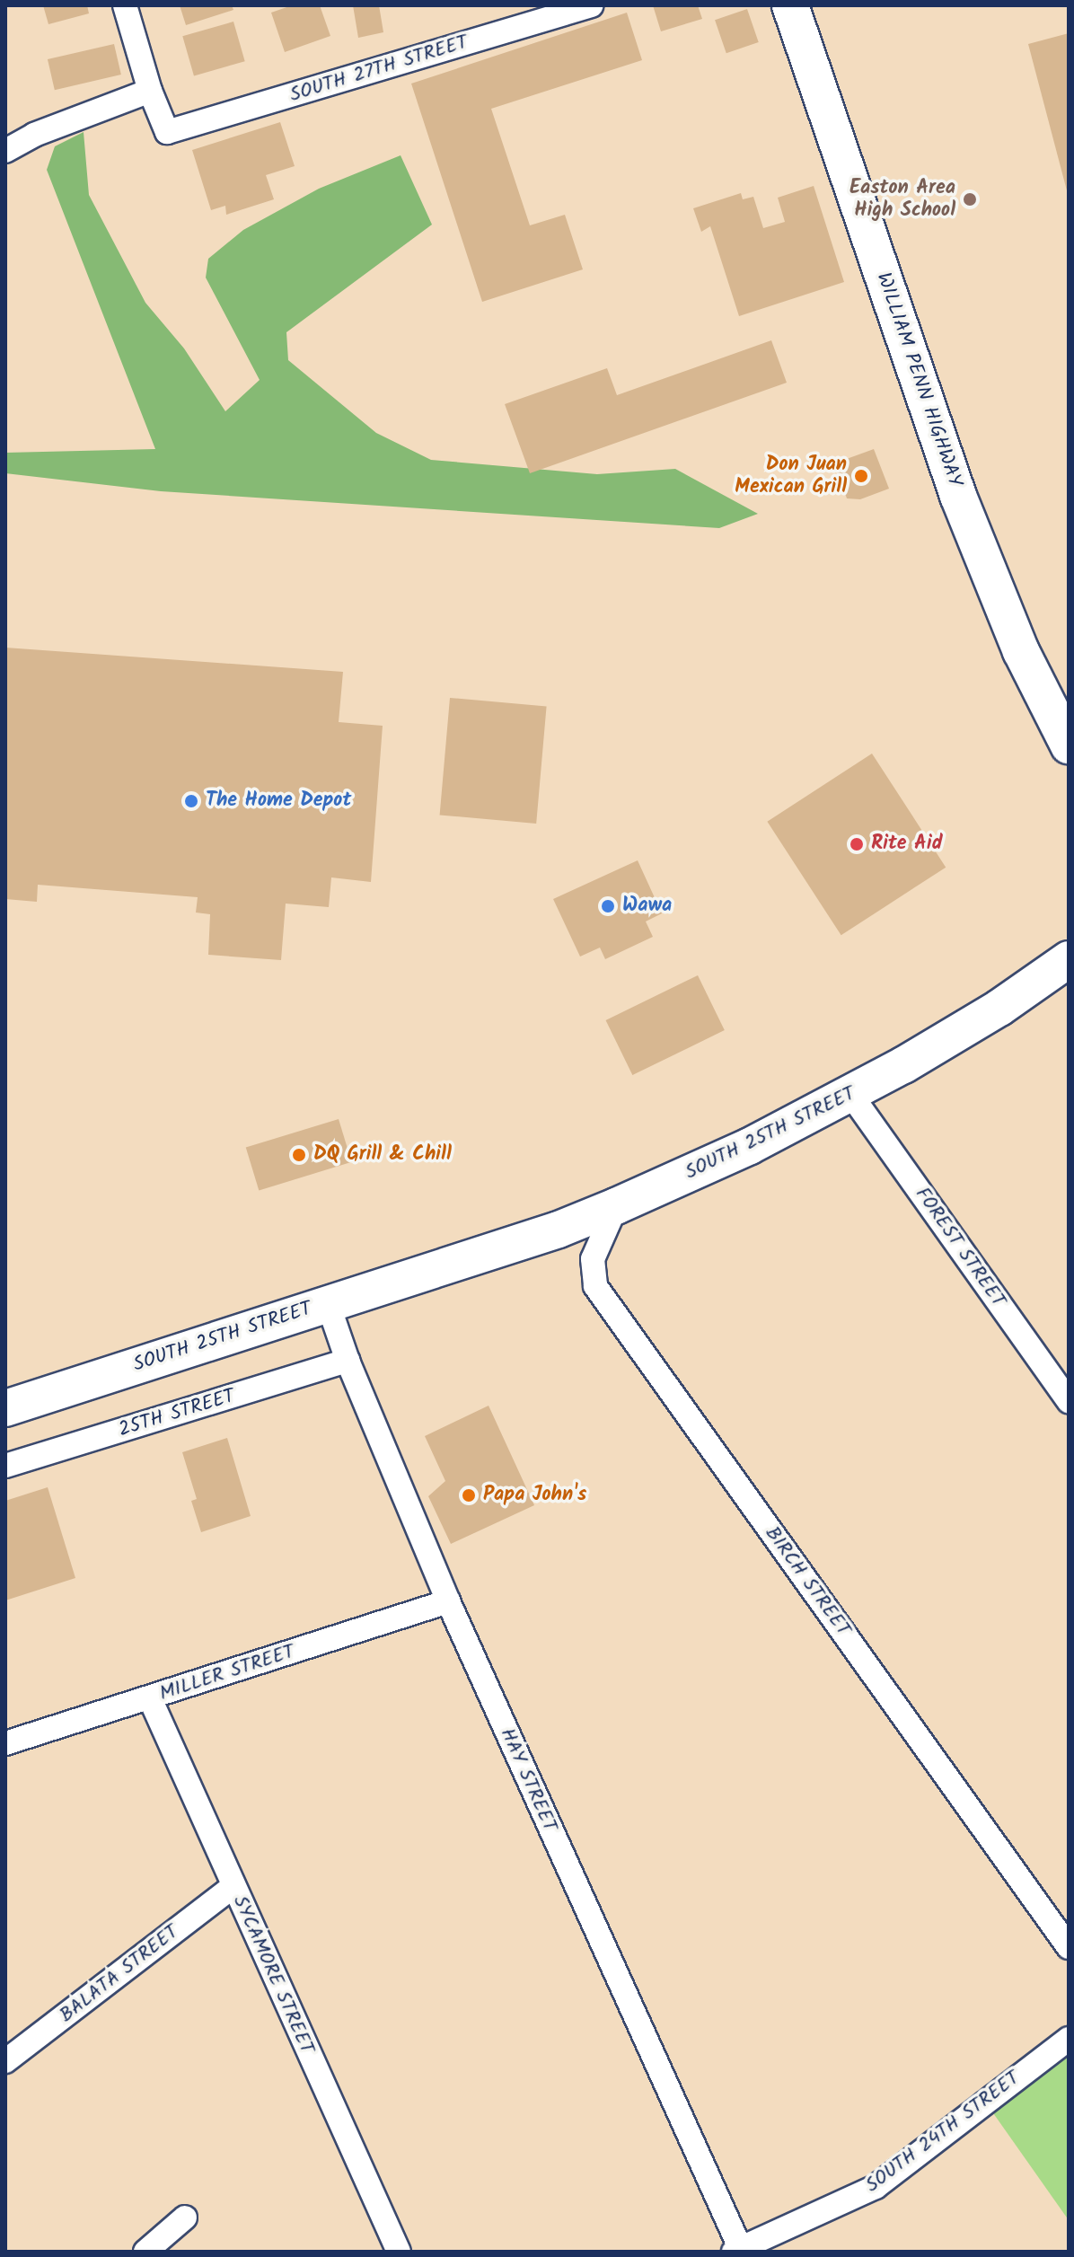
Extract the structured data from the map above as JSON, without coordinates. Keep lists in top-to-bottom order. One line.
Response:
{"streets":{"main road":["WILLIAM PENN HIGHWAY","SOUTH 25TH STREET"],"street":["SOUTH 27TH STREET","FOREST STREET","25TH STREET","BIRCH STREET","MILLER STREET","HAY STREET","BALATA STREET","SYCAMORE STREET","SOUTH 24TH STREET"]},"crossings":[["SOUTH 25TH STREET","FOREST STREET"],["SOUTH 25TH STREET","BIRCH STREET"],["SOUTH 25TH STREET","HAY STREET"],["25TH STREET","HAY STREET"],["MILLER STREET","HAY STREET"],["MILLER STREET","SYCAMORE STREET"],["HAY STREET","SOUTH 24TH STREET"],["BALATA STREET","SYCAMORE STREET"]],"places":["Easton Area High School","Don Juan Mexican Grill","The Home Depot","Rite Aid","Wawa","DQ Grill & Chill","Papa John's"]}
